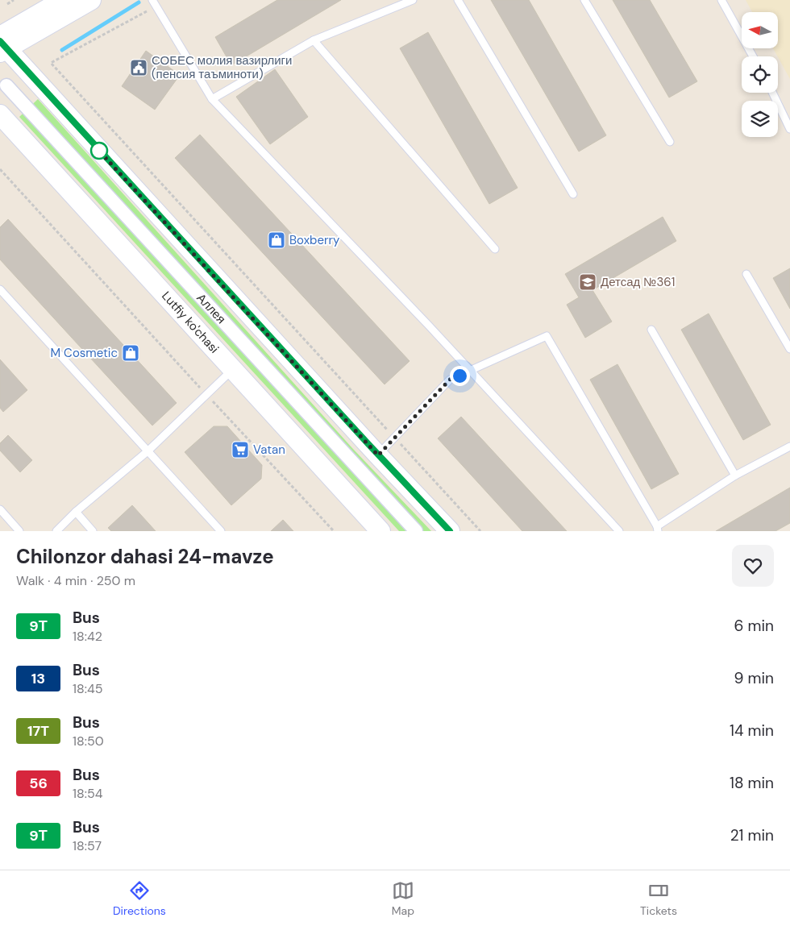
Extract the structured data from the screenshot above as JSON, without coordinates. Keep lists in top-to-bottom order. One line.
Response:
{"streets":{"main road":["Lutfiy ko'chasi"],"street":["Аллея"]},"places":{"public building":["СОБЕС молия вазирлиги (пенсия таъминоти)"],"shop":["Boxberry","M Cosmetic"],"school or university":["Детсад №361"],"supermarket":["Vatan"]},"lines":["bus line 9Т"],"north":"left","page":{"heading":["Chilonzor dahasi 24-mavze","Walk · 4 min · 250 m"],"list":[{"mark":"9Т","name":"Bus","note":"18:42","value":"6 min"},{"mark":"13","name":"Bus","note":"18:45","value":"9 min"},{"mark":"17T","name":"Bus","note":"18:50","value":"14 min"},{"mark":"56","name":"Bus","note":"18:54","value":"18 min"},{"mark":"9Т","name":"Bus","note":"18:57","value":"21 min"}],"tabs":["Directions","Map","Tickets"]}}
